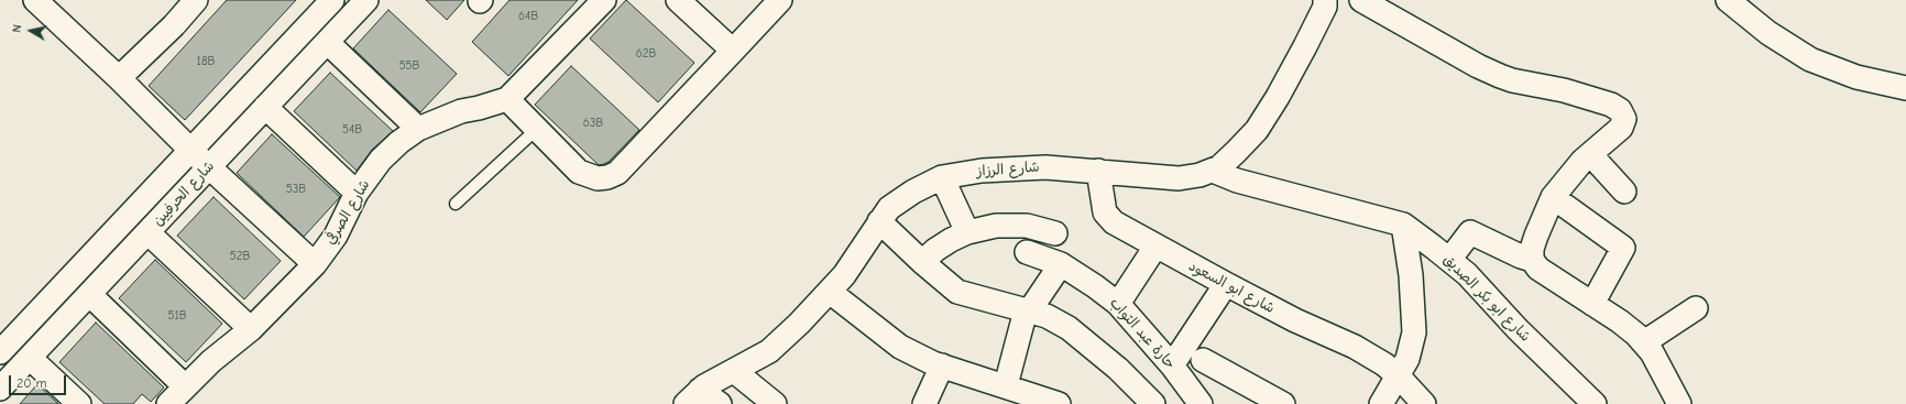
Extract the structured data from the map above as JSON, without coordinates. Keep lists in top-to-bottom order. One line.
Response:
{"streets":{"street":["شارع الرزاز","شارع الحرفيين","شارع الصرفي","شارع ابو السعود","شارع ابو بكر الصديق","حارة عبد التواب"]},"crossings":[["شارع الرزاز","شارع ابو السعود"],["شارع الرزاز","شارع ابو بكر الصديق"]],"house_numbers":["64B","62B","18B","55B","63B","54B","53B","52B","51B"],"scale_bar":"20 m","north":"left"}
